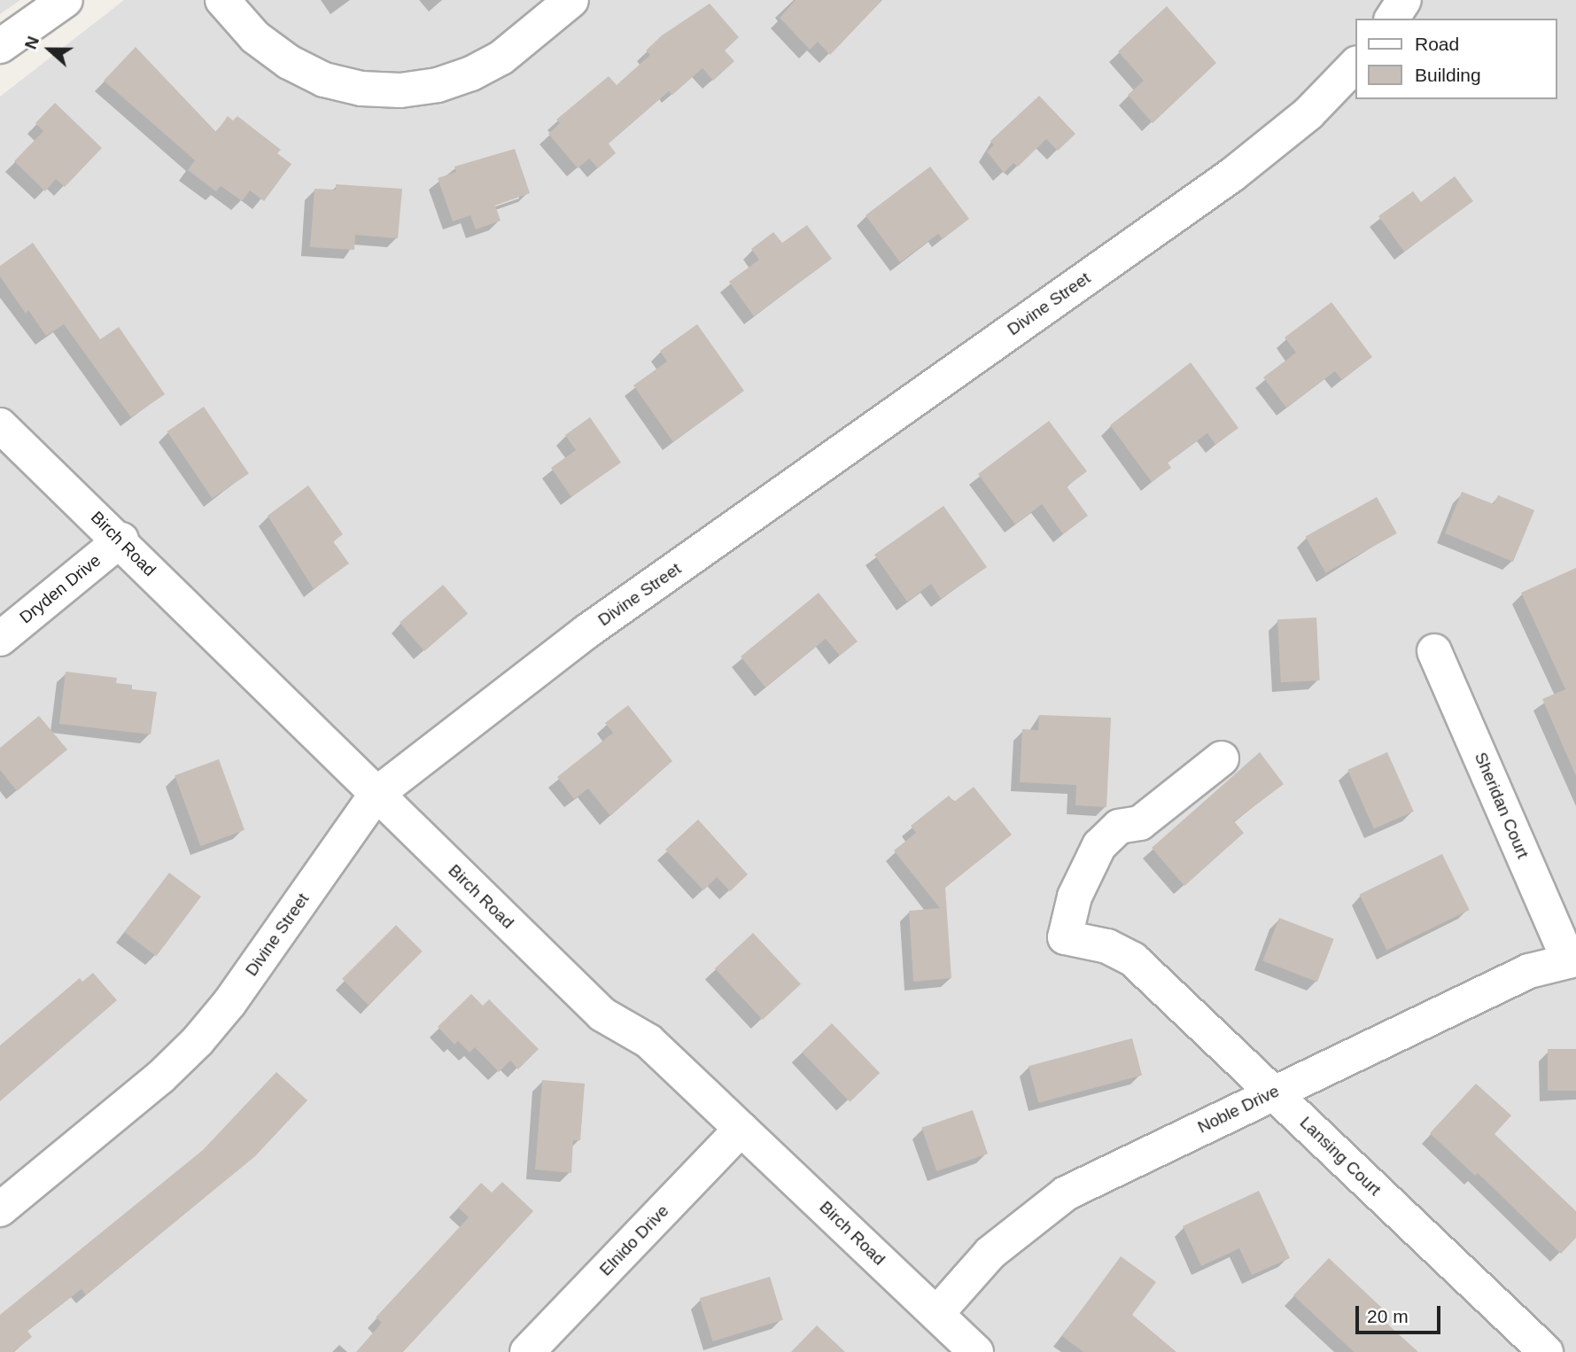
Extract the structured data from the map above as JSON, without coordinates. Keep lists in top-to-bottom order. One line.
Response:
{"streets":{"street":["Divine Street","Birch Road","Dryden Drive","Sheridan Court","Noble Drive","Lansing Court","Elnido Drive"]},"crossings":[["Divine Street","Birch Road"],["Birch Road","Dryden Drive"],["Birch Road","Noble Drive"],["Birch Road","Elnido Drive"],["Sheridan Court","Noble Drive"],["Noble Drive","Lansing Court"]],"legend":["Road","Building"],"scale_bar":"20 m","north":"left"}
